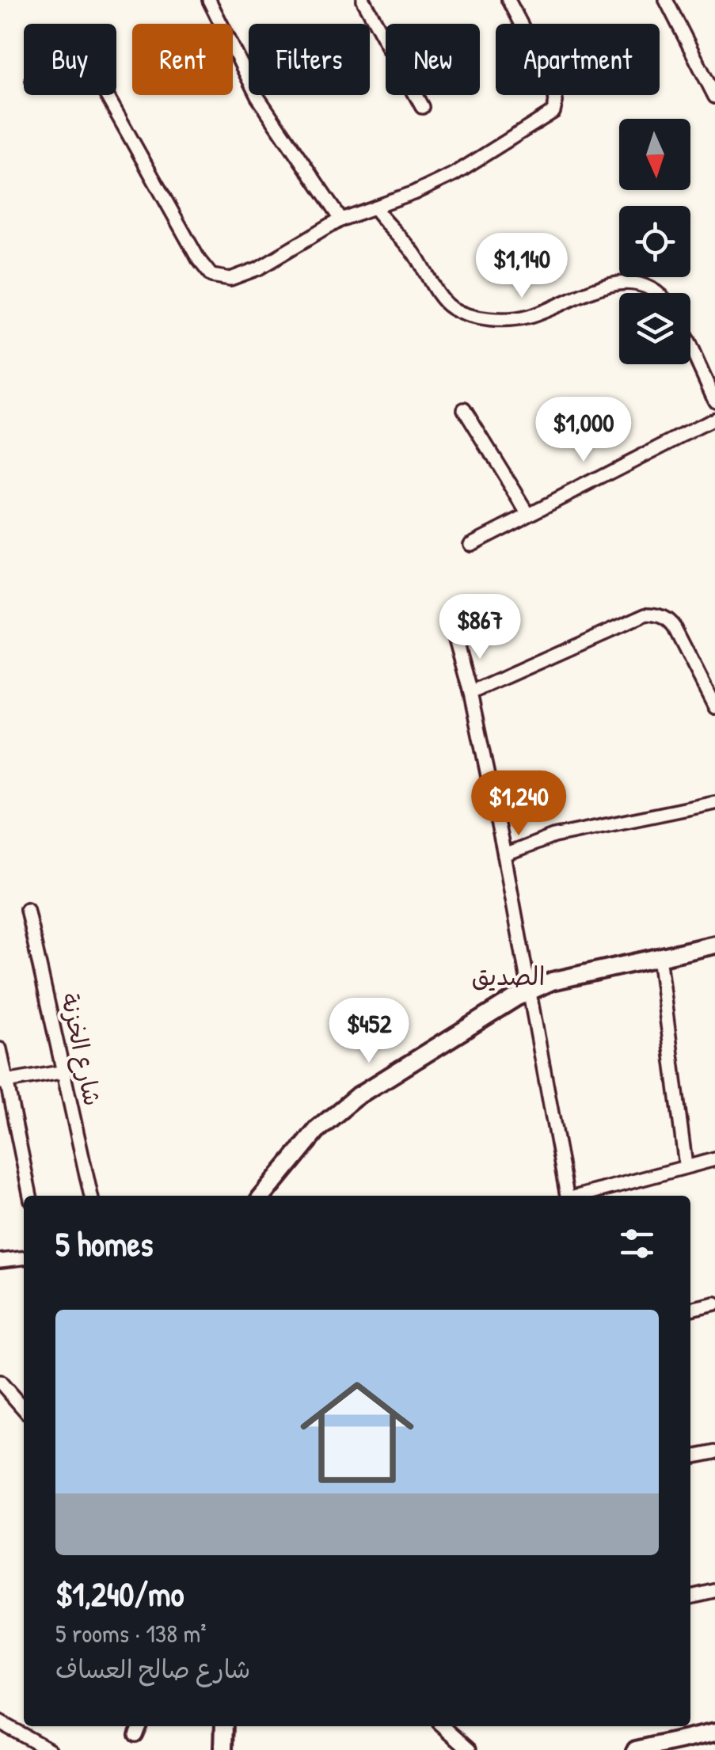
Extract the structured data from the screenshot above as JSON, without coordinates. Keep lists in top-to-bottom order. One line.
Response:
{"streets":{"street":["شارع الخزنة"]},"districts":["الصديق"],"north":"bottom","page":{"chip":["Buy","Rent","Filters","New","Apartment"],"price":["$1,140","$1,000","$867","$1,240","$452"],"heading":"5 homes","list":[{"name":"$1,240/mo","note":"5 rooms · 138 m² · شارع صالح العساف"}]}}
